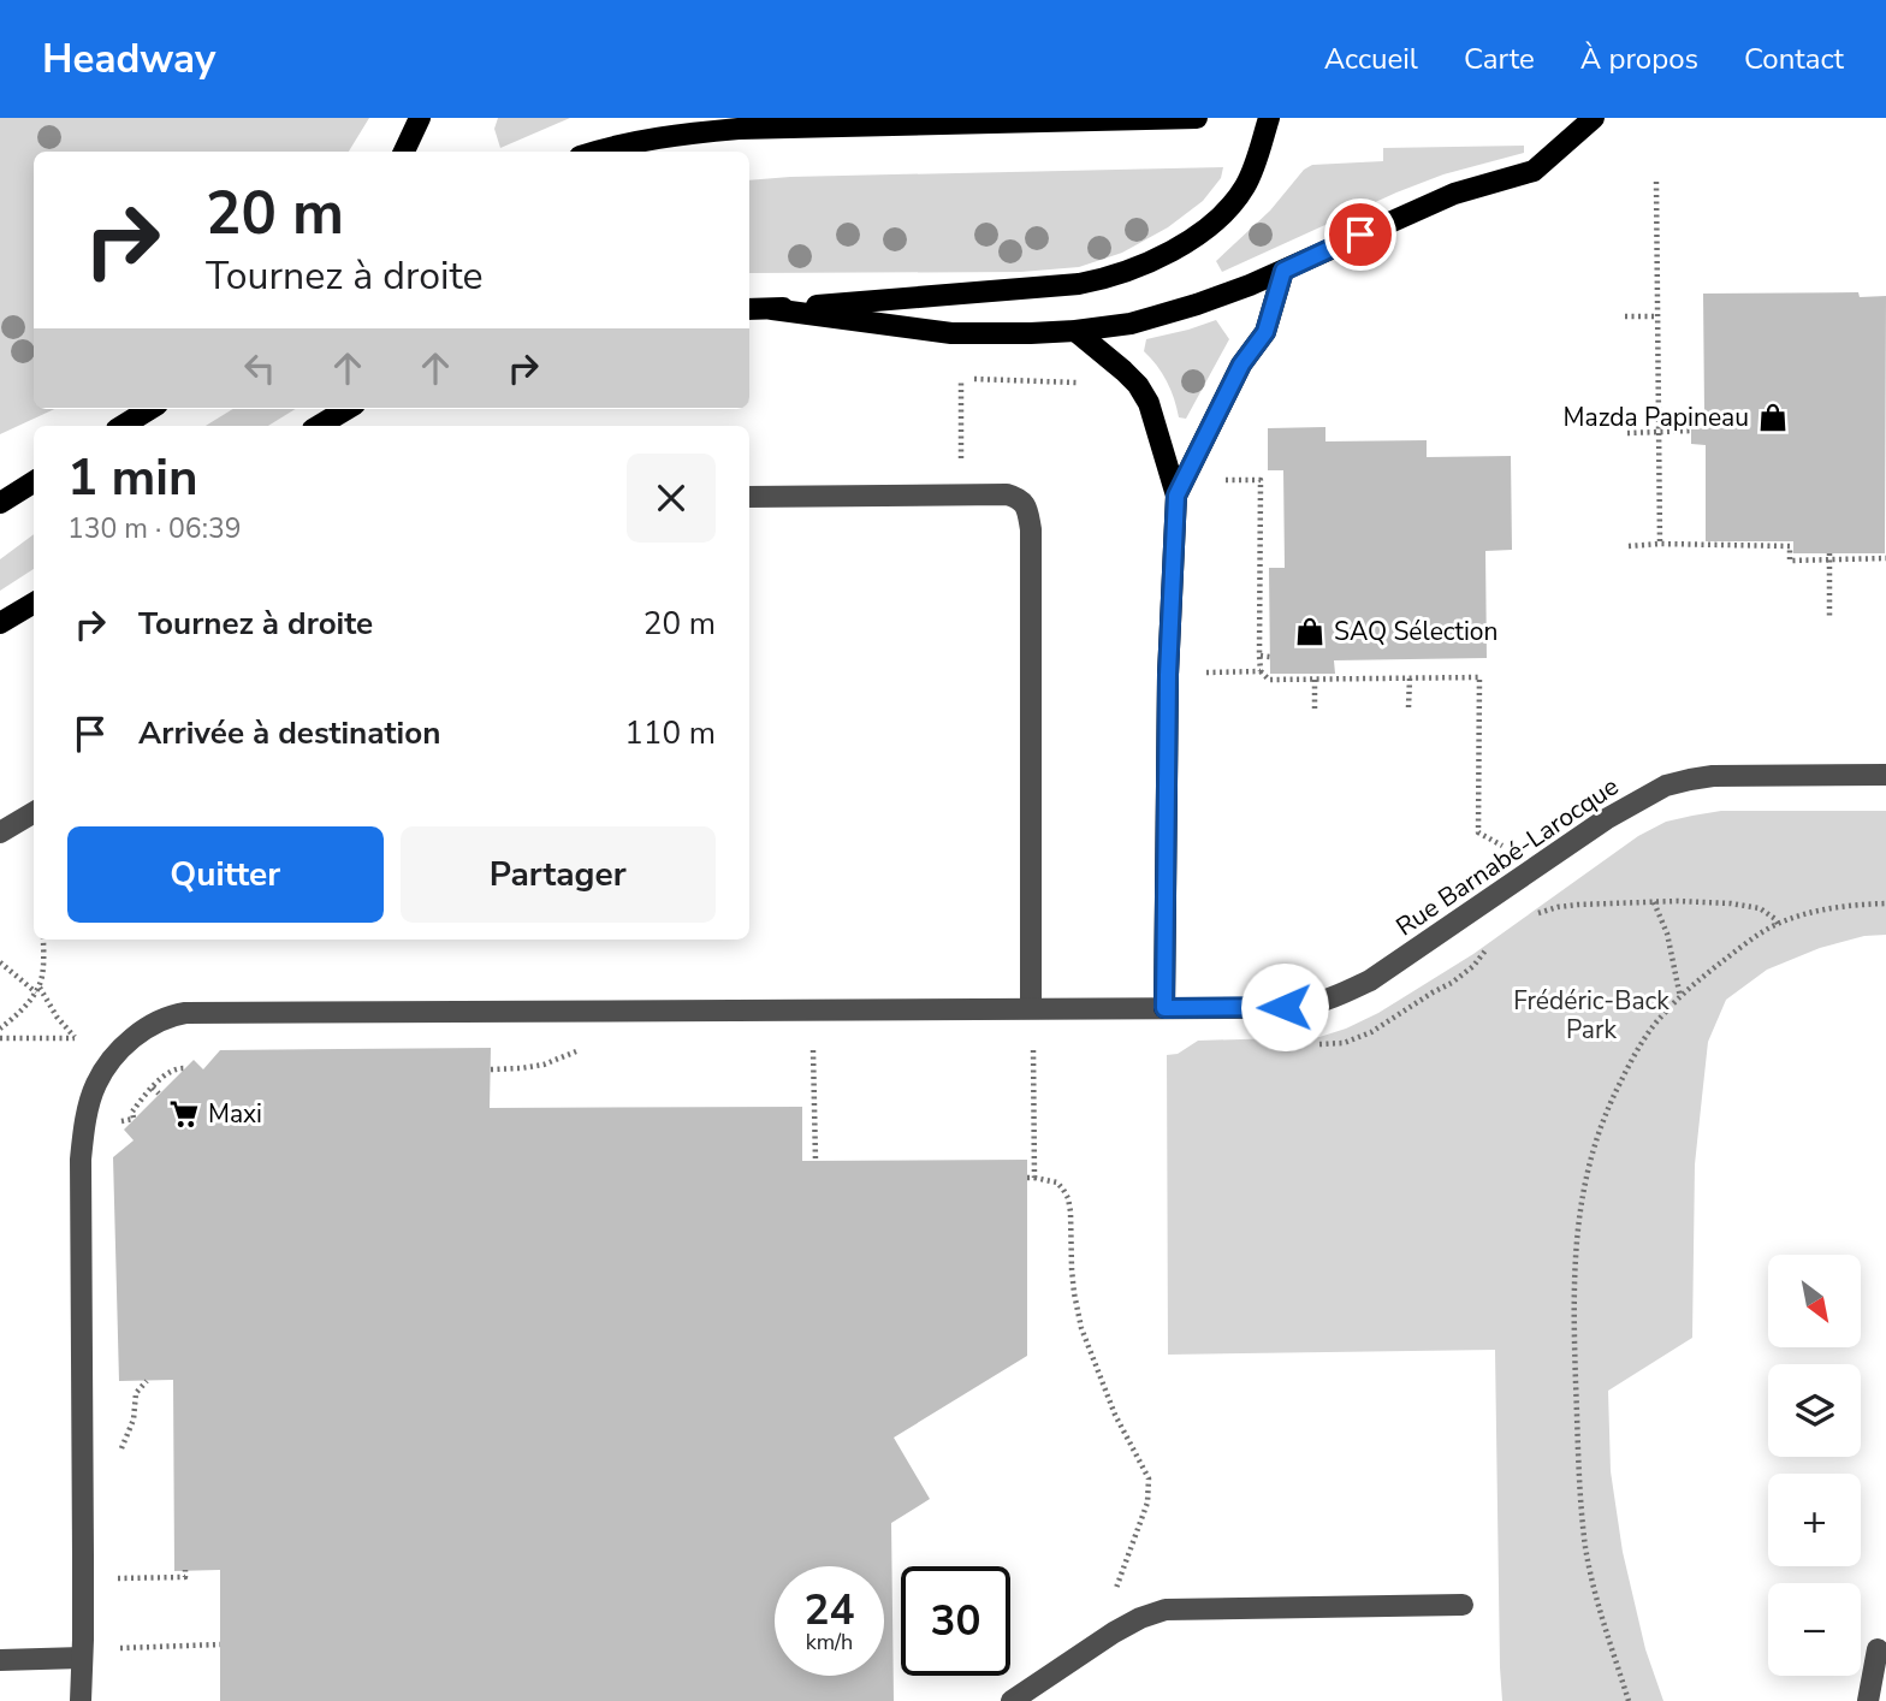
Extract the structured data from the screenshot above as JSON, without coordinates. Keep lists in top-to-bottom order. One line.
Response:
{"streets":{"street":["Rue Barnabé-Larocque"]},"parks":["Frédéric-Back Park"],"places":{"shop":["Mazda Papineau","SAQ Sélection"],"supermarket":["Maxi"]},"north":"bottom right","page":{"header":"Headway","nav":["Accueil","Carte","À propos","Contact"],"turn":["20 m","Tournez à droite"],"heading":["1 min","130 m · 06:39"],"list":[{"name":"Tournez à droite","value":"20 m"},{"name":"Arrivée à destination","value":"110 m"}],"buttons":["Quitter","Partager"],"map_buttons":["+","−"],"speed":"24 km/h","limit":"30"}}
